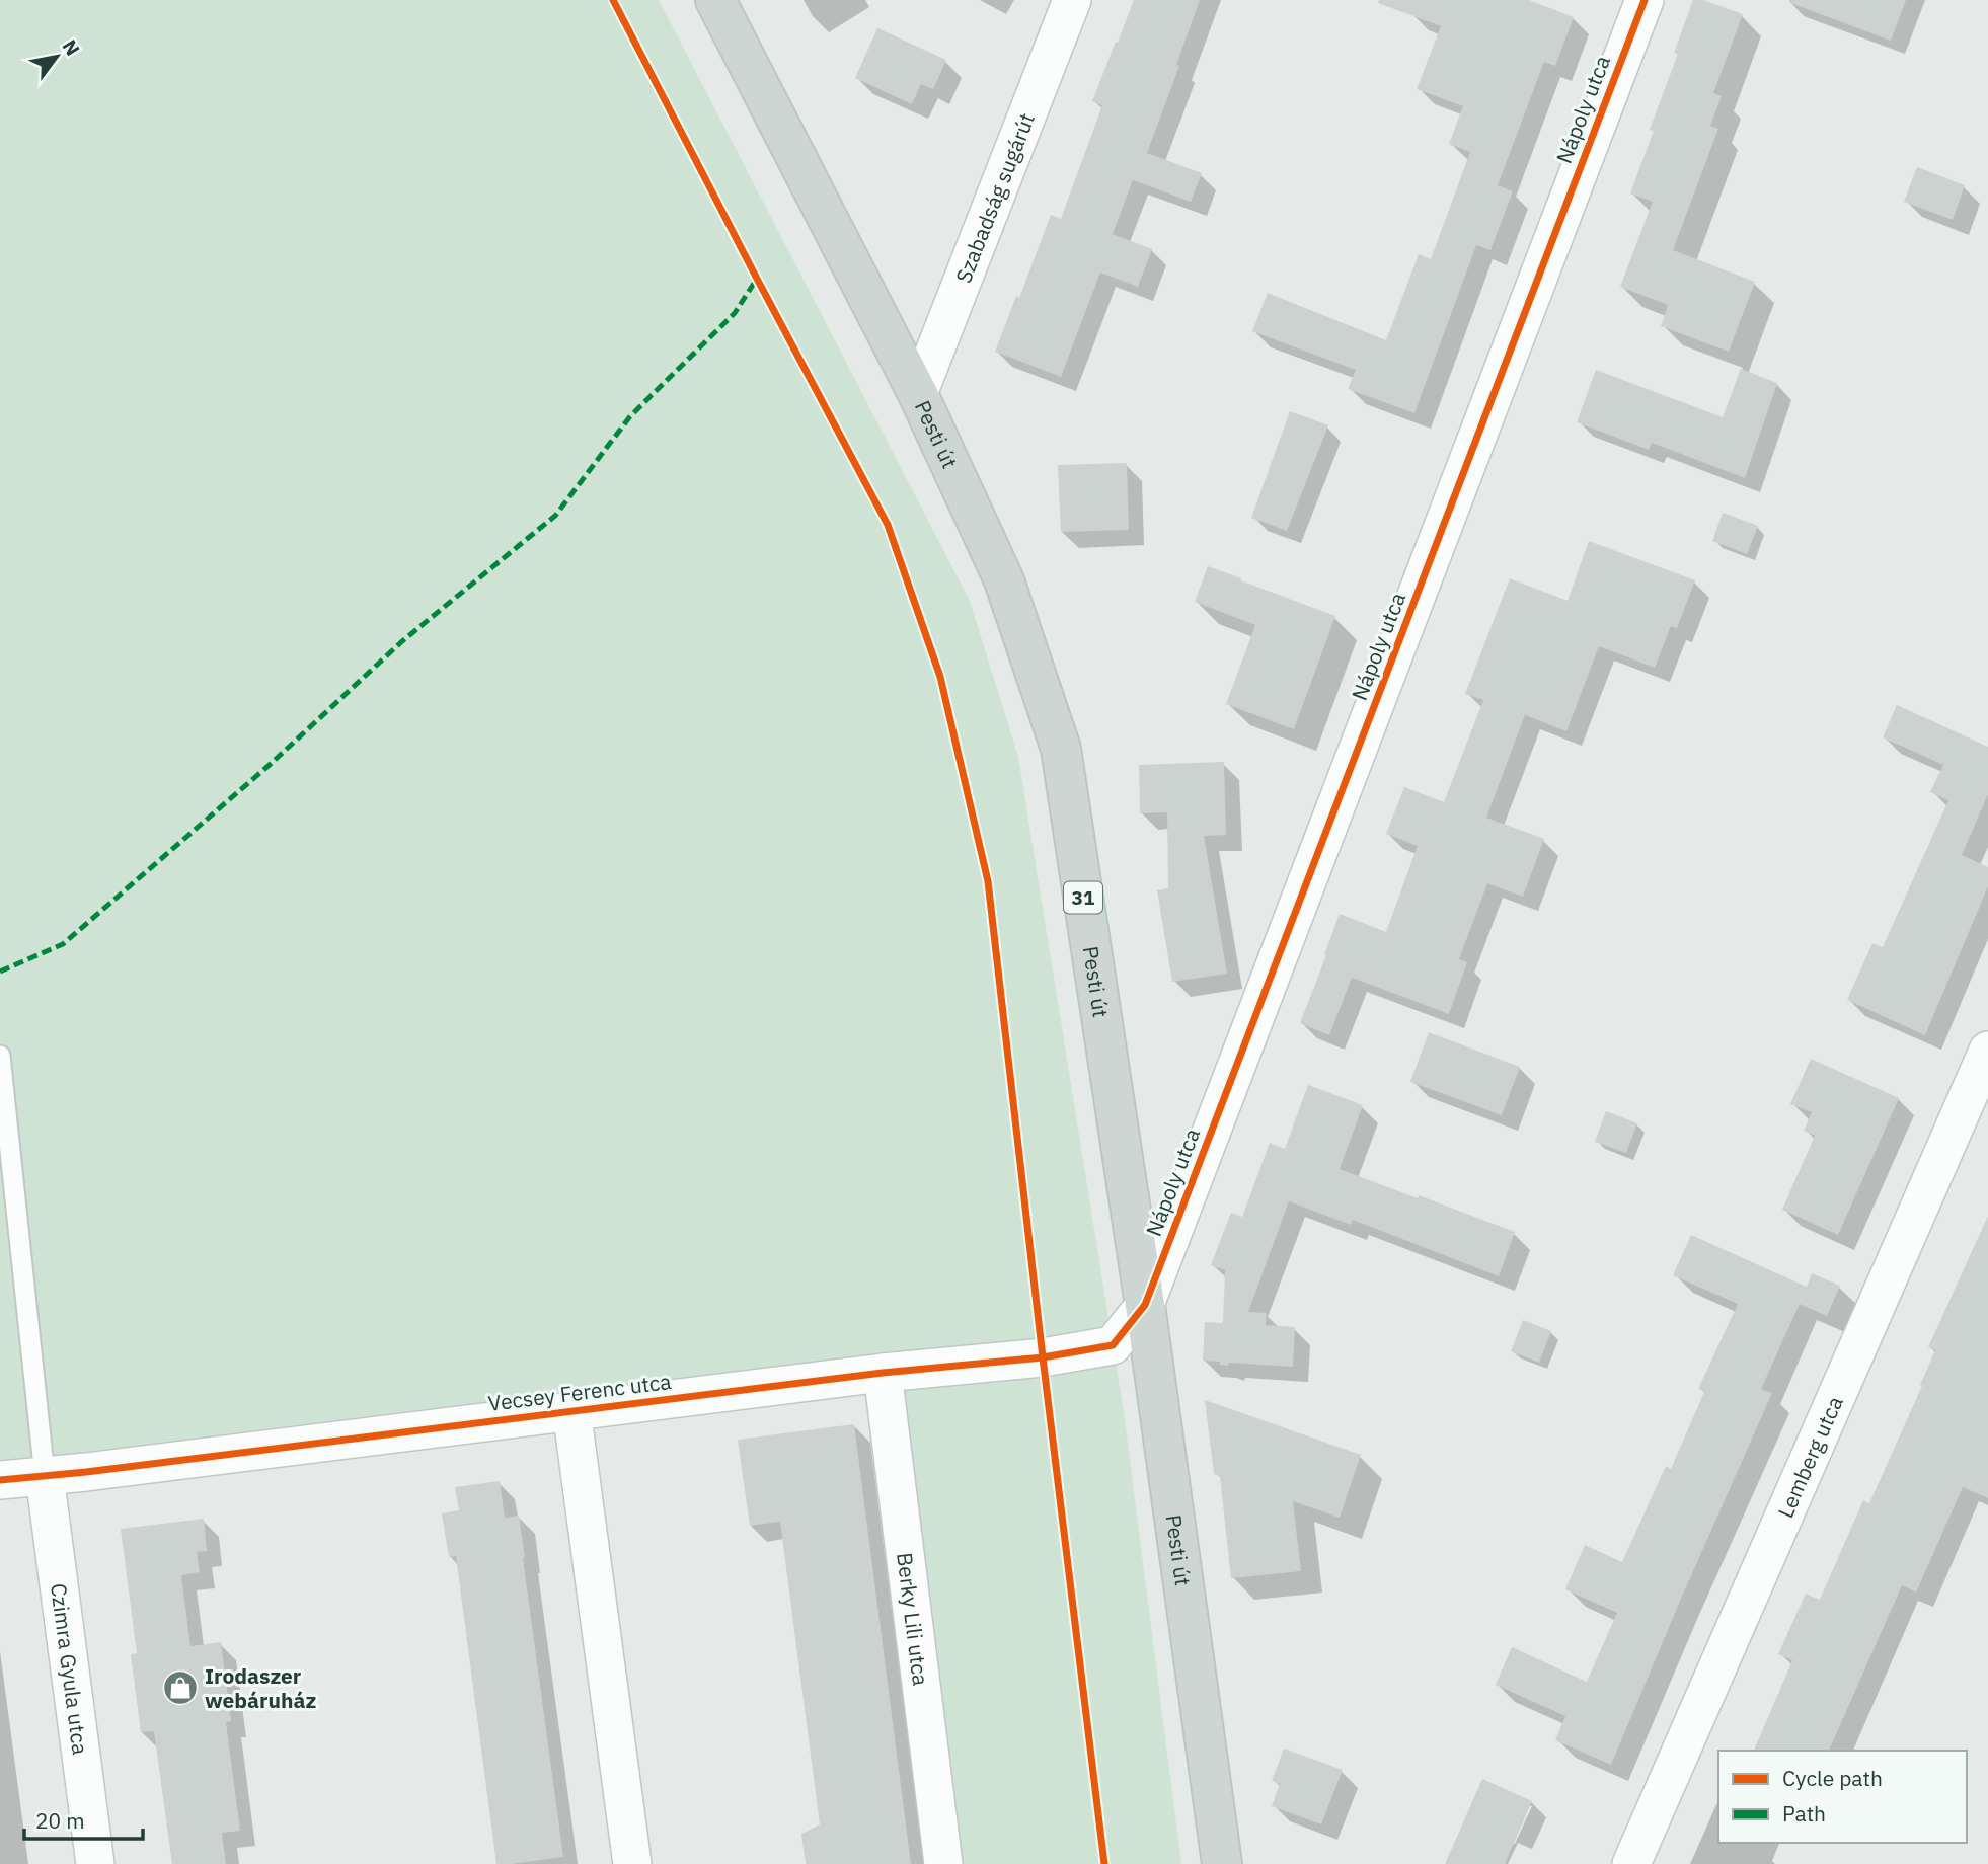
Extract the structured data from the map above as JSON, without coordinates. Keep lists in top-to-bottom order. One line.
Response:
{"streets":{"main road":["Pesti út","31"],"street":["Nápoly utca","Szabadság sugárút","Vecsey Ferenc utca","Lemberg utca","Berky Lili utca","Czimra Gyula utca"]},"crossings":[["Nápoly utca","Pesti út"],["Nápoly utca","Vecsey Ferenc utca"],["Szabadság sugárút","Pesti út"],["Pesti út","Vecsey Ferenc utca"],["Vecsey Ferenc utca","Berky Lili utca"],["Vecsey Ferenc utca","Czimra Gyula utca"]],"places":{"shop":["Irodaszer webáruház"]},"legend":["Cycle path","Path"],"scale_bar":"20 m","north":"top right"}
